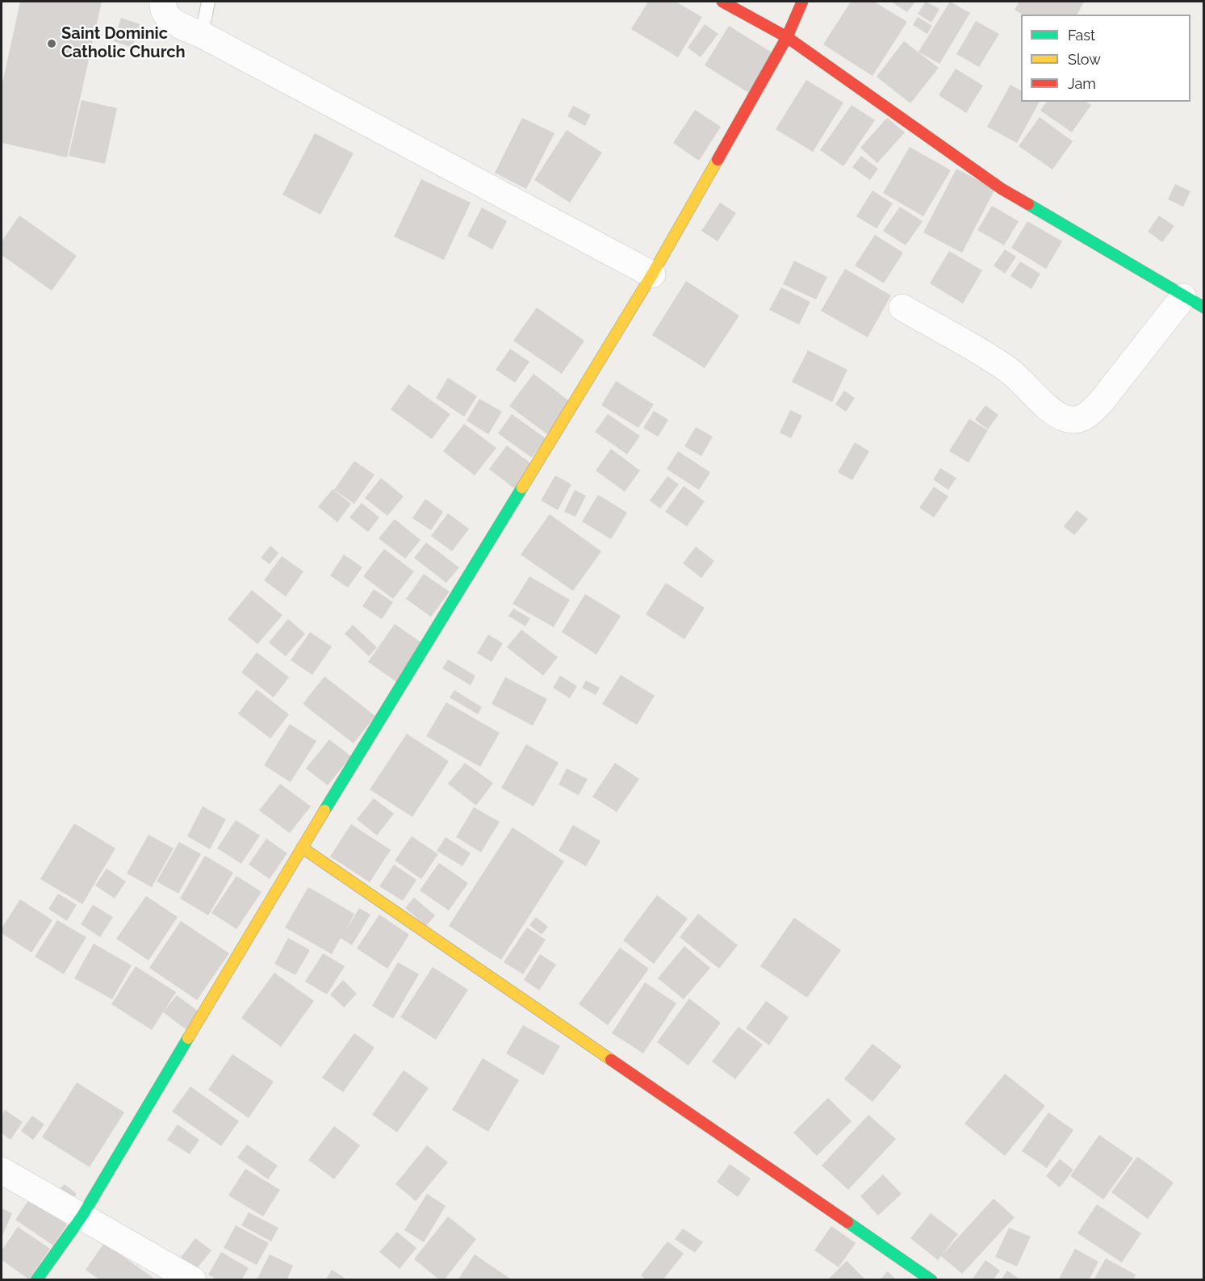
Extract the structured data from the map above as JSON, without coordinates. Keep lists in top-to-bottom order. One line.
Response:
{"places":["Saint Dominic Catholic Church"],"legend":["Fast","Slow","Jam"]}
